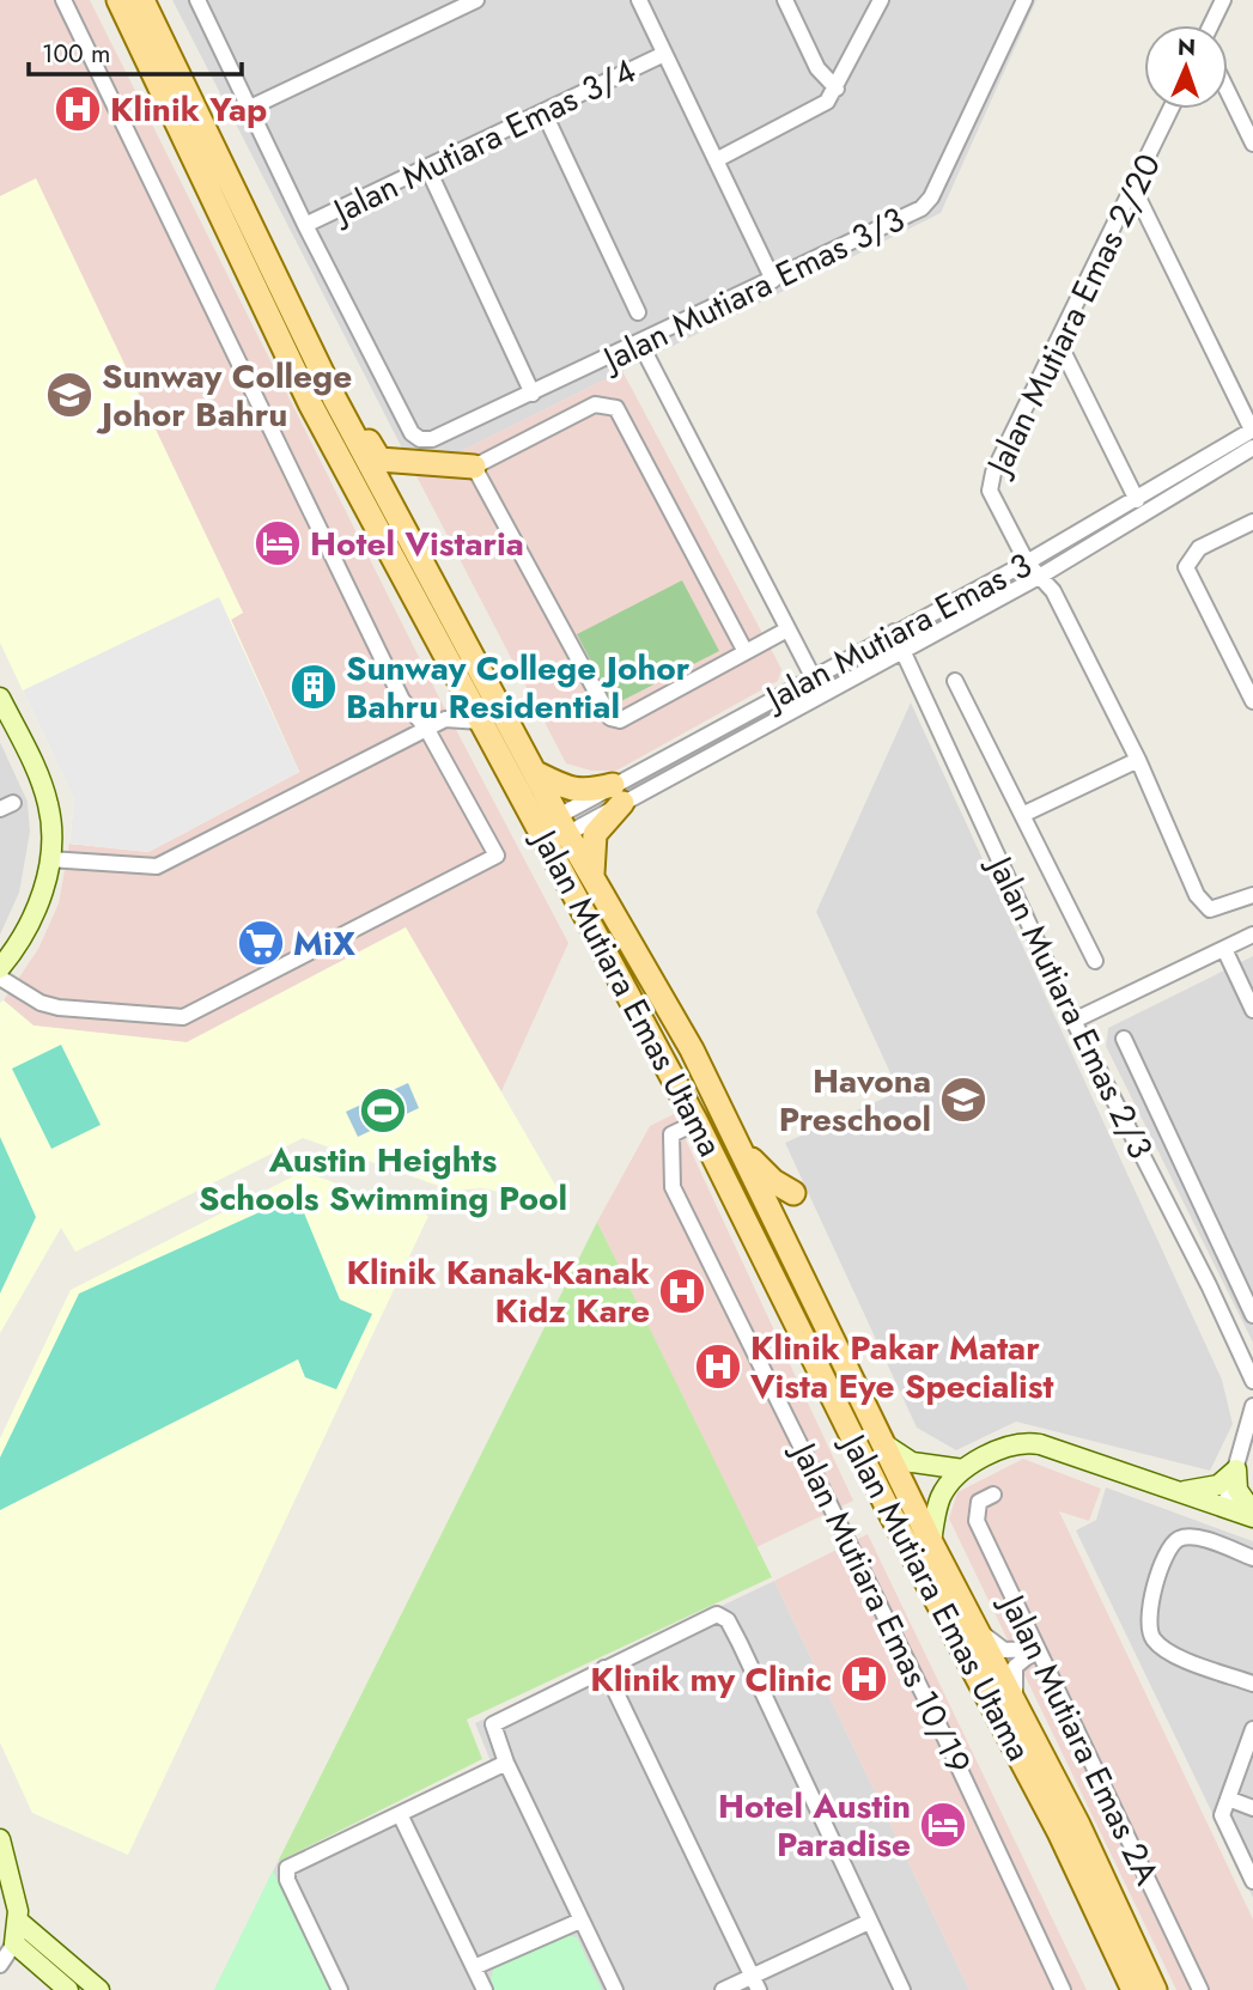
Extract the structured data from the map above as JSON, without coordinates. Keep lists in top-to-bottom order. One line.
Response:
{"streets":{"main road":["Jalan Mutiara Emas Utama"],"street":["Jalan Mutiara Emas 3/4","Jalan Mutiara Emas 3/3","Jalan Mutiara Emas 2/20","Jalan Mutiara Emas 3","Jalan Mutiara Emas 2/3","Jalan Mutiara Emas 10/19","Jalan Mutiara Emas 2A"]},"crossings":[["Jalan Mutiara Emas 3/4","Jalan Mutiara Emas 3/3"],["Jalan Mutiara Emas 2/20","Jalan Mutiara Emas 3"],["Jalan Mutiara Emas 3","Jalan Mutiara Emas Utama"],["Jalan Mutiara Emas 3","Jalan Mutiara Emas 2/3"],["Jalan Mutiara Emas Utama","Jalan Mutiara Emas 10/19"]],"places":{"hospital":["Klinik Yap","Klinik Kanak-Kanak Kidz Kare","Klinik Pakar Matar Vista Eye Specialist","Klinik my Clinic"],"school or university":["Sunway College Johor Bahru","Havona Preschool"],"hotel":["Hotel Vistaria","Hotel Austin Paradise"],"building":["Sunway College Johor Bahru Residential"],"supermarket":["MiX"],"sports":["Austin Heights Schools Swimming Pool"]},"scale_bar":"100 m","north":"top"}
